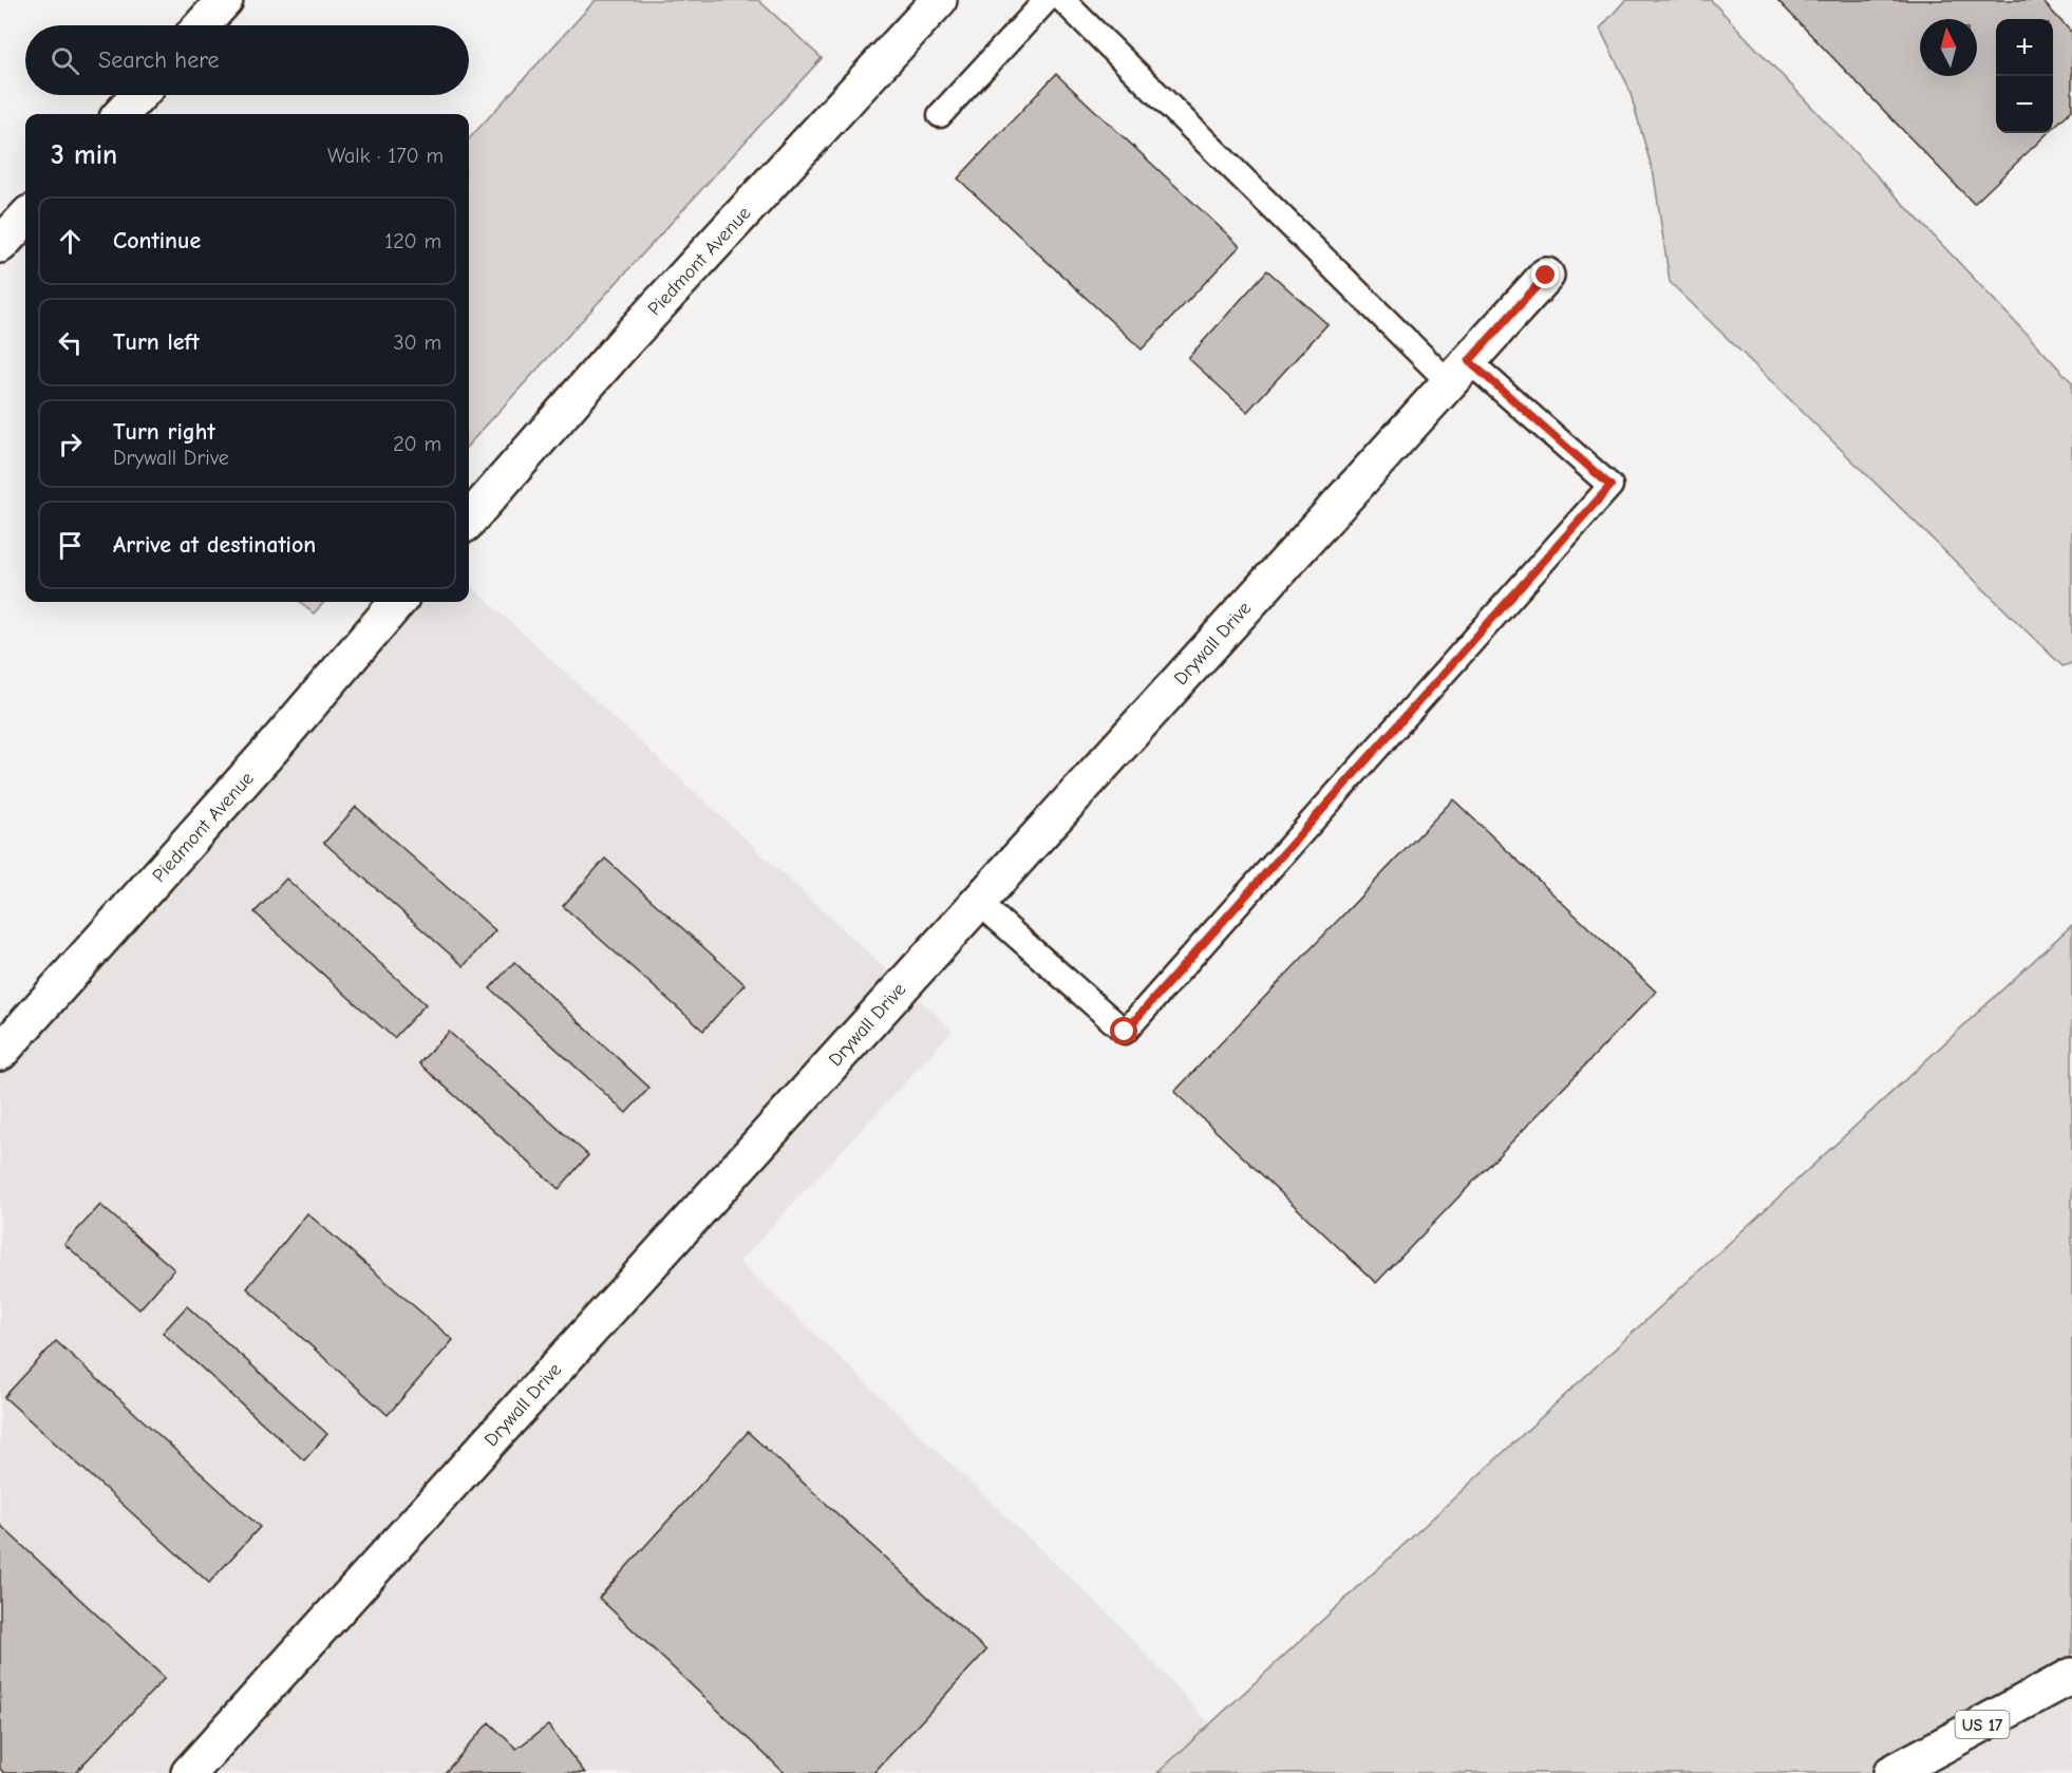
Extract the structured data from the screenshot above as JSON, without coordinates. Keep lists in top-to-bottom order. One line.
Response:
{"streets":{"main road":["Piedmont Avenue","Drywall Drive","US 17"]},"north":"top","page":{"map_buttons":["+","−"],"search":"Search here","heading":["3 min","Walk · 170 m"],"list":[["Continue","120 m"],["Turn left","30 m"],["Turn right","Drywall Drive","20 m"],"Arrive at destination"]}}
